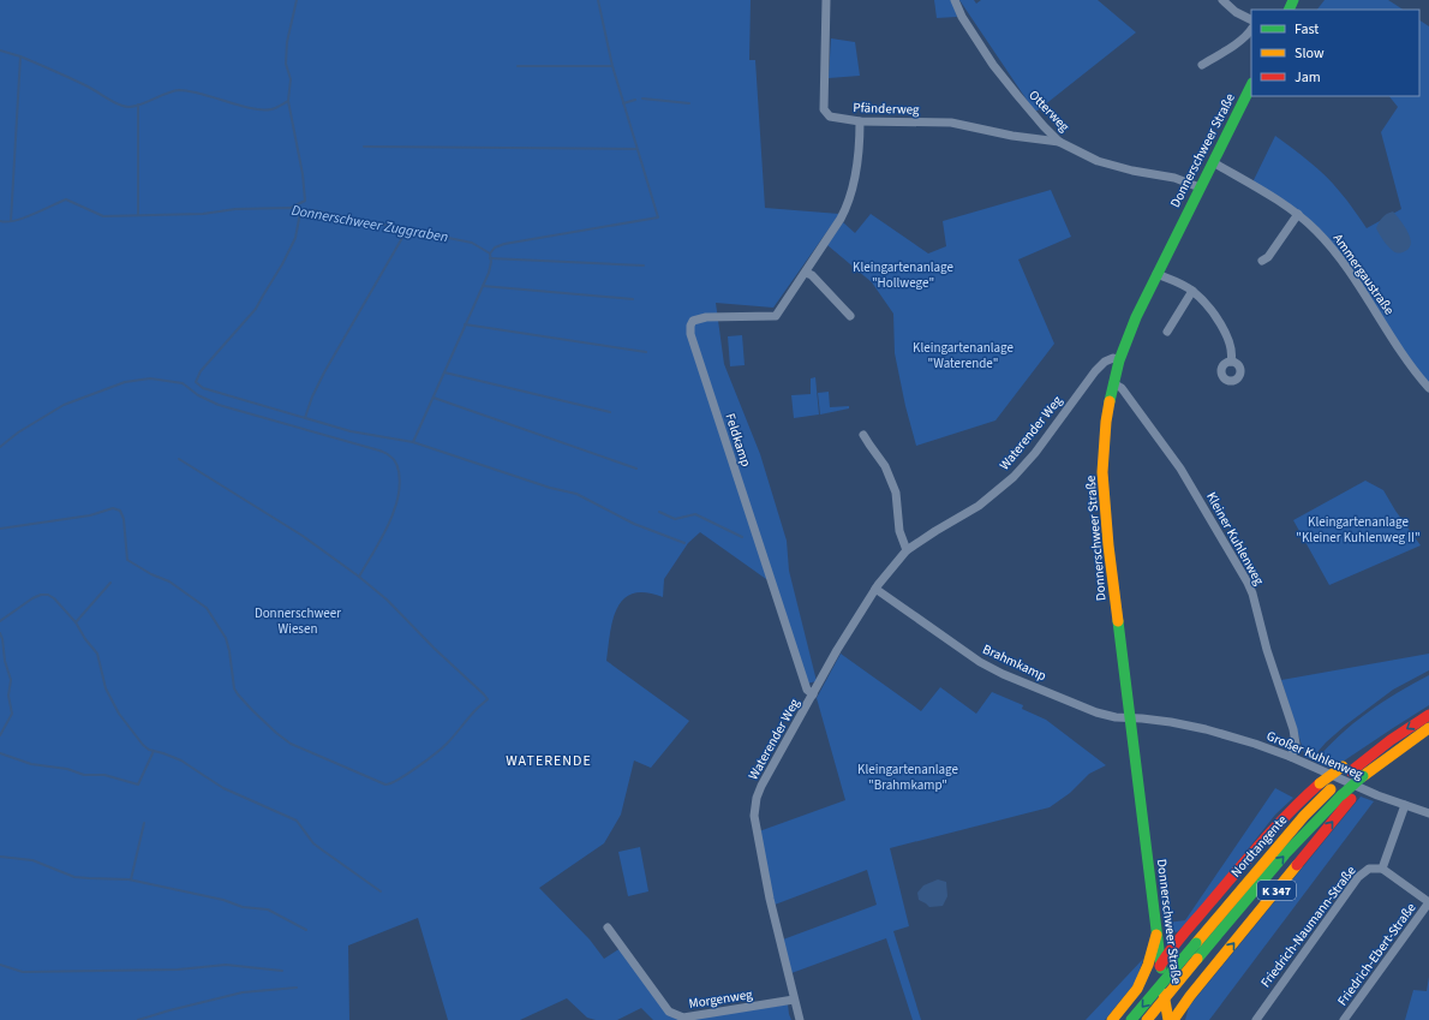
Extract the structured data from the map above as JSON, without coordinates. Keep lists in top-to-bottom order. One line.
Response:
{"streets":{"main road":["Donnerschweer Straße","Nordtangente","K 347"],"street":["Pfänderweg","Otterweg","Ammergaustraße","Waterender Weg","Feldkamp","Kleiner Kuhlenweg","Brahmkamp","Großer Kuhlenweg","Friedrich-Naumann-Straße","Friedrich-Ebert-Straße","Morgenweg"]},"crossings":[["Pfänderweg","Otterweg"],["Pfänderweg","Feldkamp"],["Otterweg","Donnerschweer Straße"],["Donnerschweer Straße","Ammergaustraße"],["Donnerschweer Straße","Waterender Weg"],["Donnerschweer Straße","Kleiner Kuhlenweg"],["Donnerschweer Straße","Brahmkamp"],["Donnerschweer Straße","Großer Kuhlenweg"],["Donnerschweer Straße","K 347"],["Waterender Weg","Feldkamp"],["Waterender Weg","Brahmkamp"],["Waterender Weg","Morgenweg"],["Kleiner Kuhlenweg","Großer Kuhlenweg"],["Brahmkamp","Großer Kuhlenweg"],["Nordtangente","K 347"],["Friedrich-Naumann-Straße","Friedrich-Ebert-Straße"]],"districts":["WATERENDE"],"water":["Donnerschweer Zuggraben"],"parks":["Kleingartenanlage \"Hollwege\"","Kleingartenanlage \"Waterende\"","Kleingartenanlage \"Kleiner Kuhlenweg II\"","Donnerschweer Wiesen","Kleingartenanlage \"Brahmkamp\""],"legend":["Fast","Slow","Jam"]}
